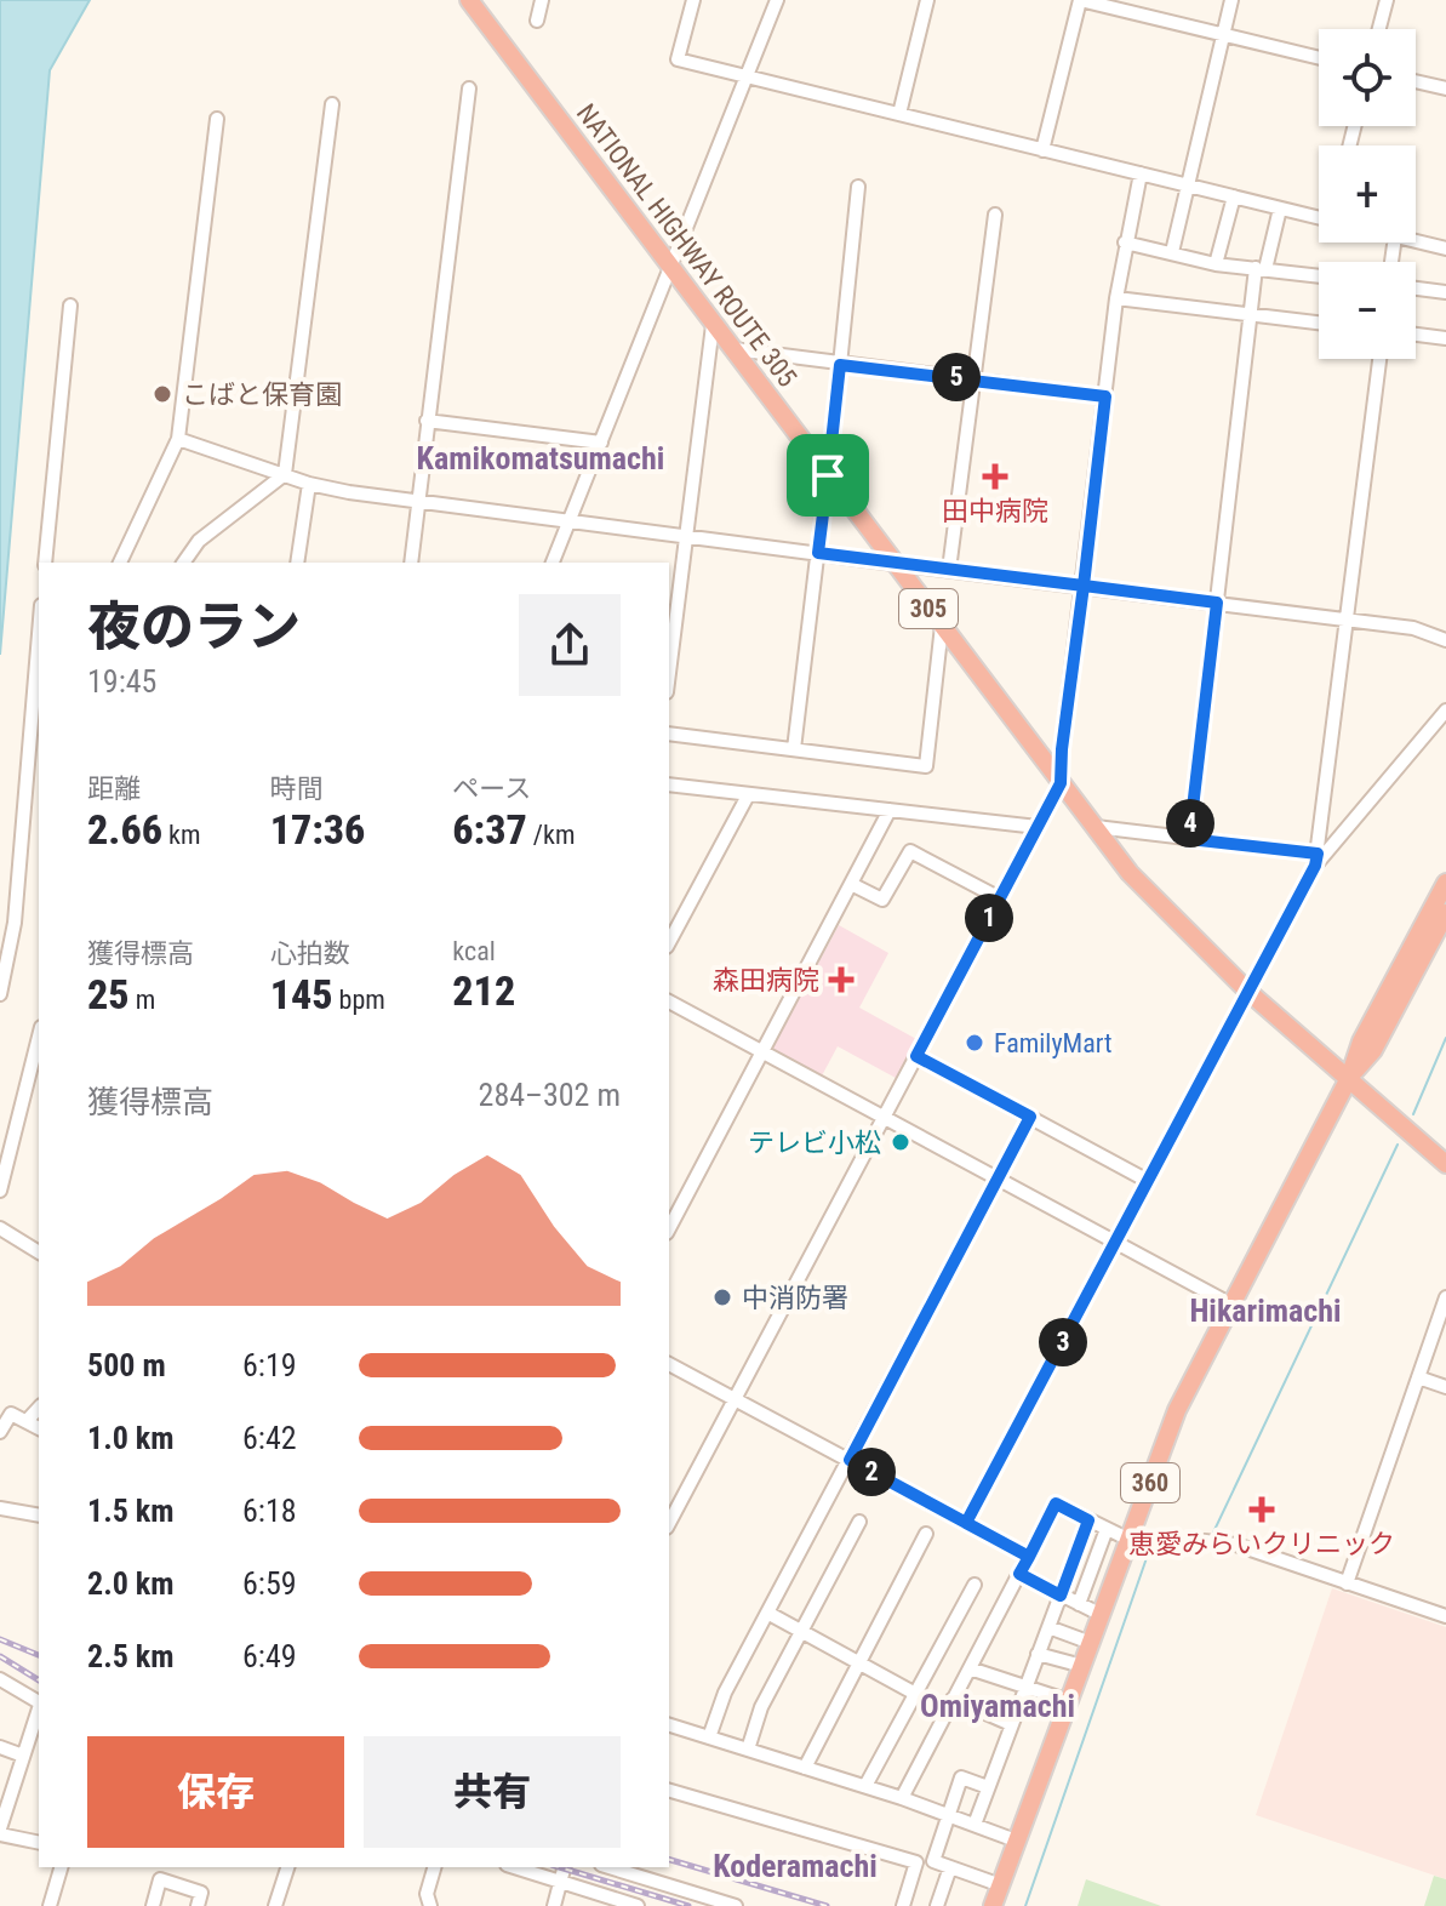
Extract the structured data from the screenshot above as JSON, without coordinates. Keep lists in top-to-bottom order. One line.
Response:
{"streets":{"highway":["NATIONAL HIGHWAY ROUTE 305","305","360"]},"crossings":[["NATIONAL HIGHWAY ROUTE 305","360"]],"districts":["Kamikomatsumachi","Hikarimachi","Omiyamachi","Koderamachi"],"places":{"other":["こばと保育園","FamilyMart","テレビ小松","中消防署"],"health":["田中病院","森田病院","恵愛みらいクリニック"]},"page":{"map_buttons":["+","−"],"pins":["5","4","1","3","2"],"heading":["夜のラン","19:45"],"stats":[["距離","2.66 km"],["時間","17:36"],["ペース","6:37 /km"],["獲得標高","25 m"],["心拍数","145 bpm"],["kcal","212"]],"chart":["獲得標高","284–302 m"],"list":[{"name":"500 m","note":"6:19"},{"name":"1.0 km","note":"6:42"},{"name":"1.5 km","note":"6:18"},{"name":"2.0 km","note":"6:59"},{"name":"2.5 km","note":"6:49"}],"buttons":["保存","共有"]}}
